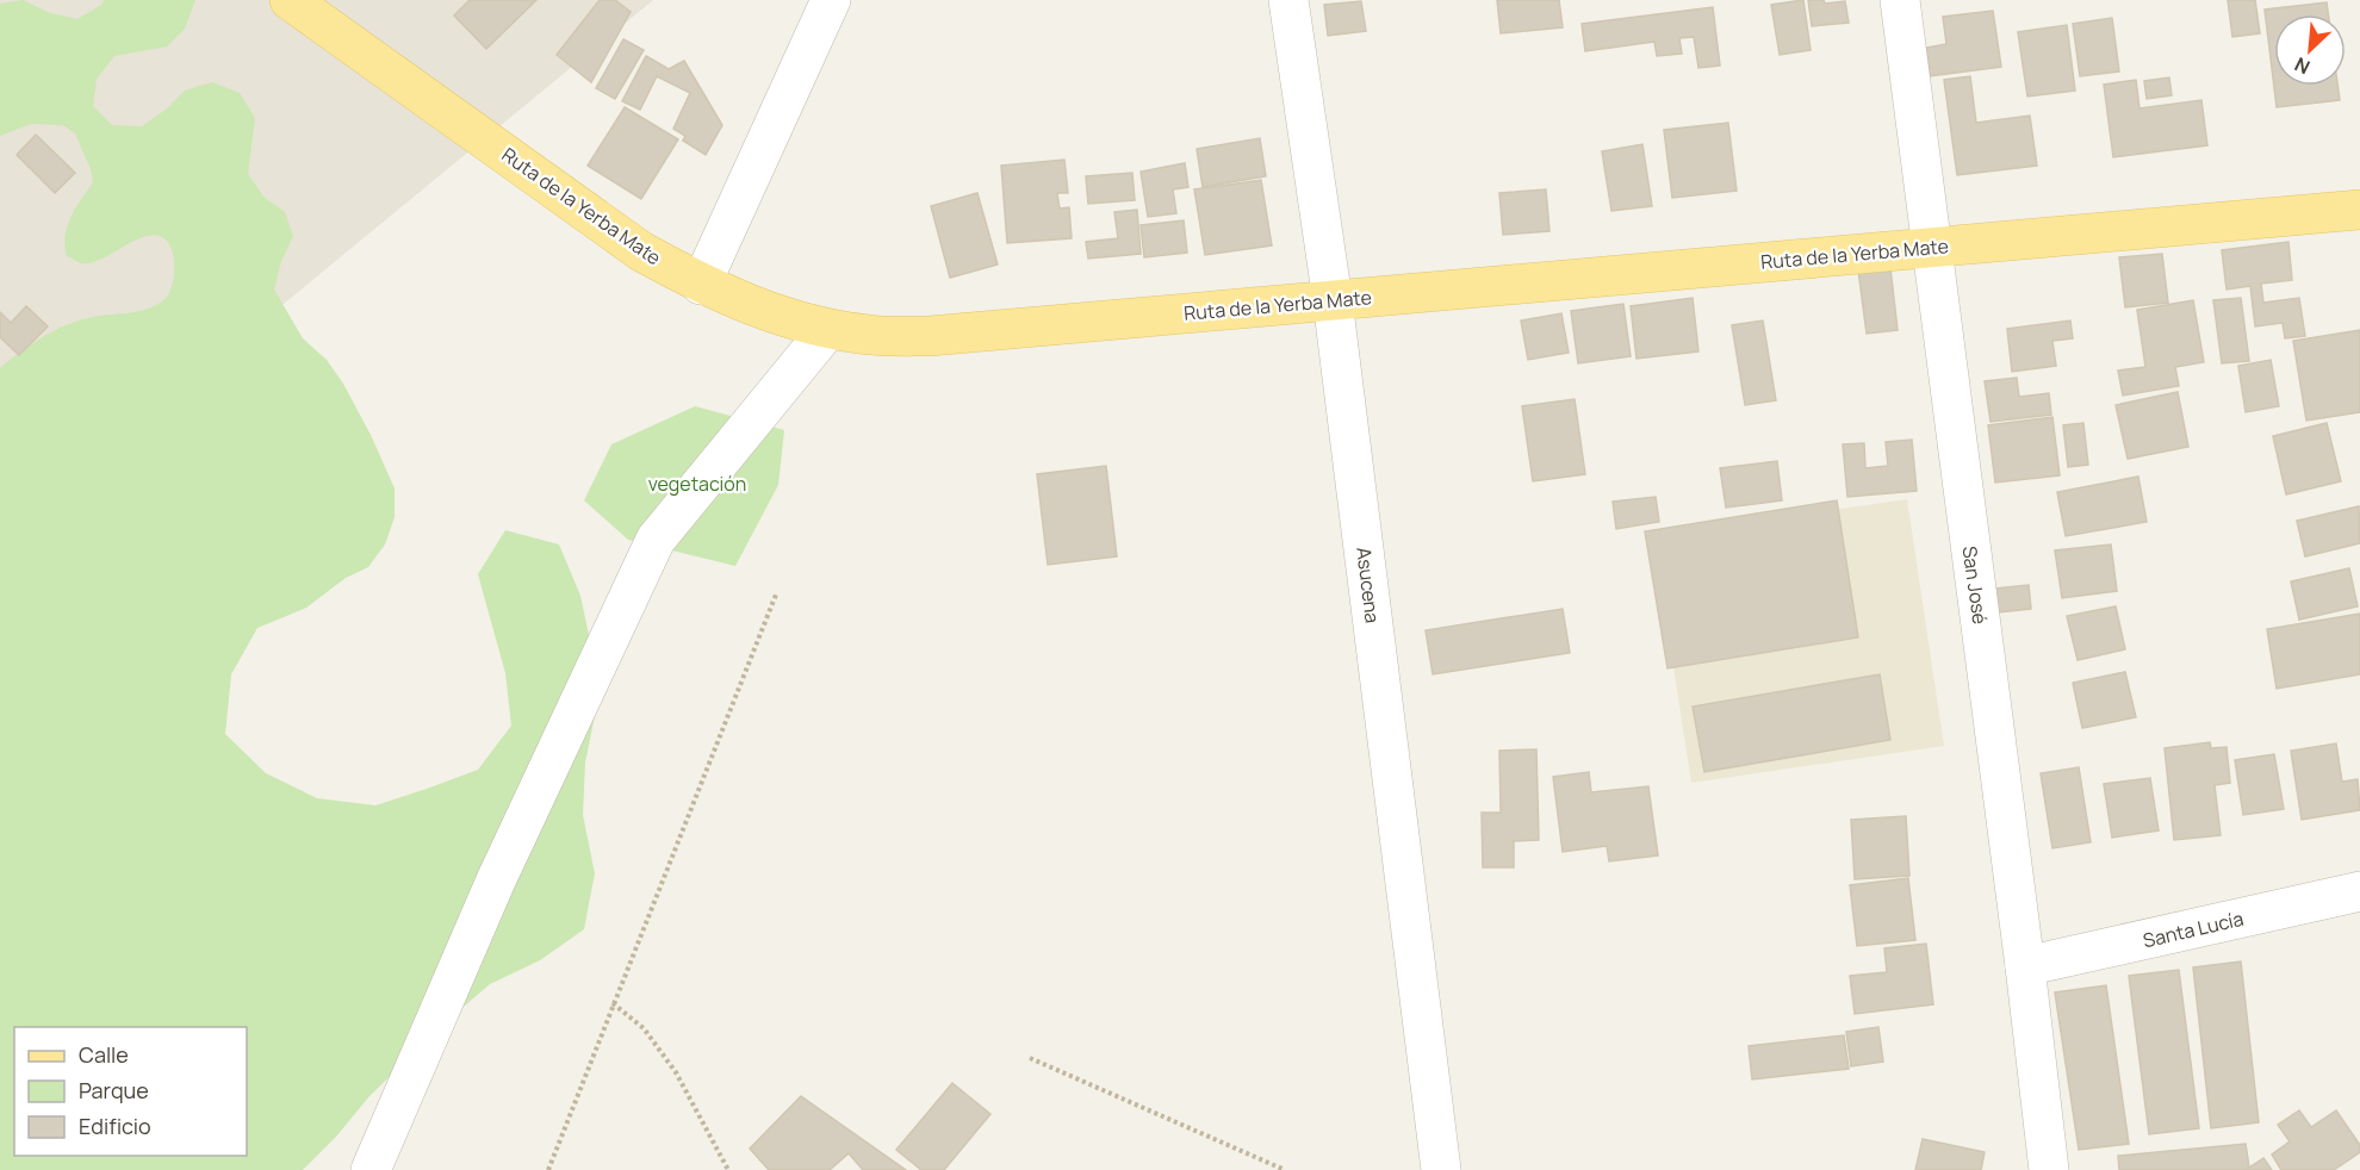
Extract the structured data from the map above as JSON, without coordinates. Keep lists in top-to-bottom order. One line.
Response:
{"streets":{"main road":["Ruta de la Yerba Mate"],"street":["Asucena","San José","Santa Lucía"]},"crossings":[["Ruta de la Yerba Mate","Asucena"],["Ruta de la Yerba Mate","San José"],["San José","Santa Lucía"]],"parks":["vegetación"],"legend":["Calle","Parque","Edificio"],"north":"bottom left"}
